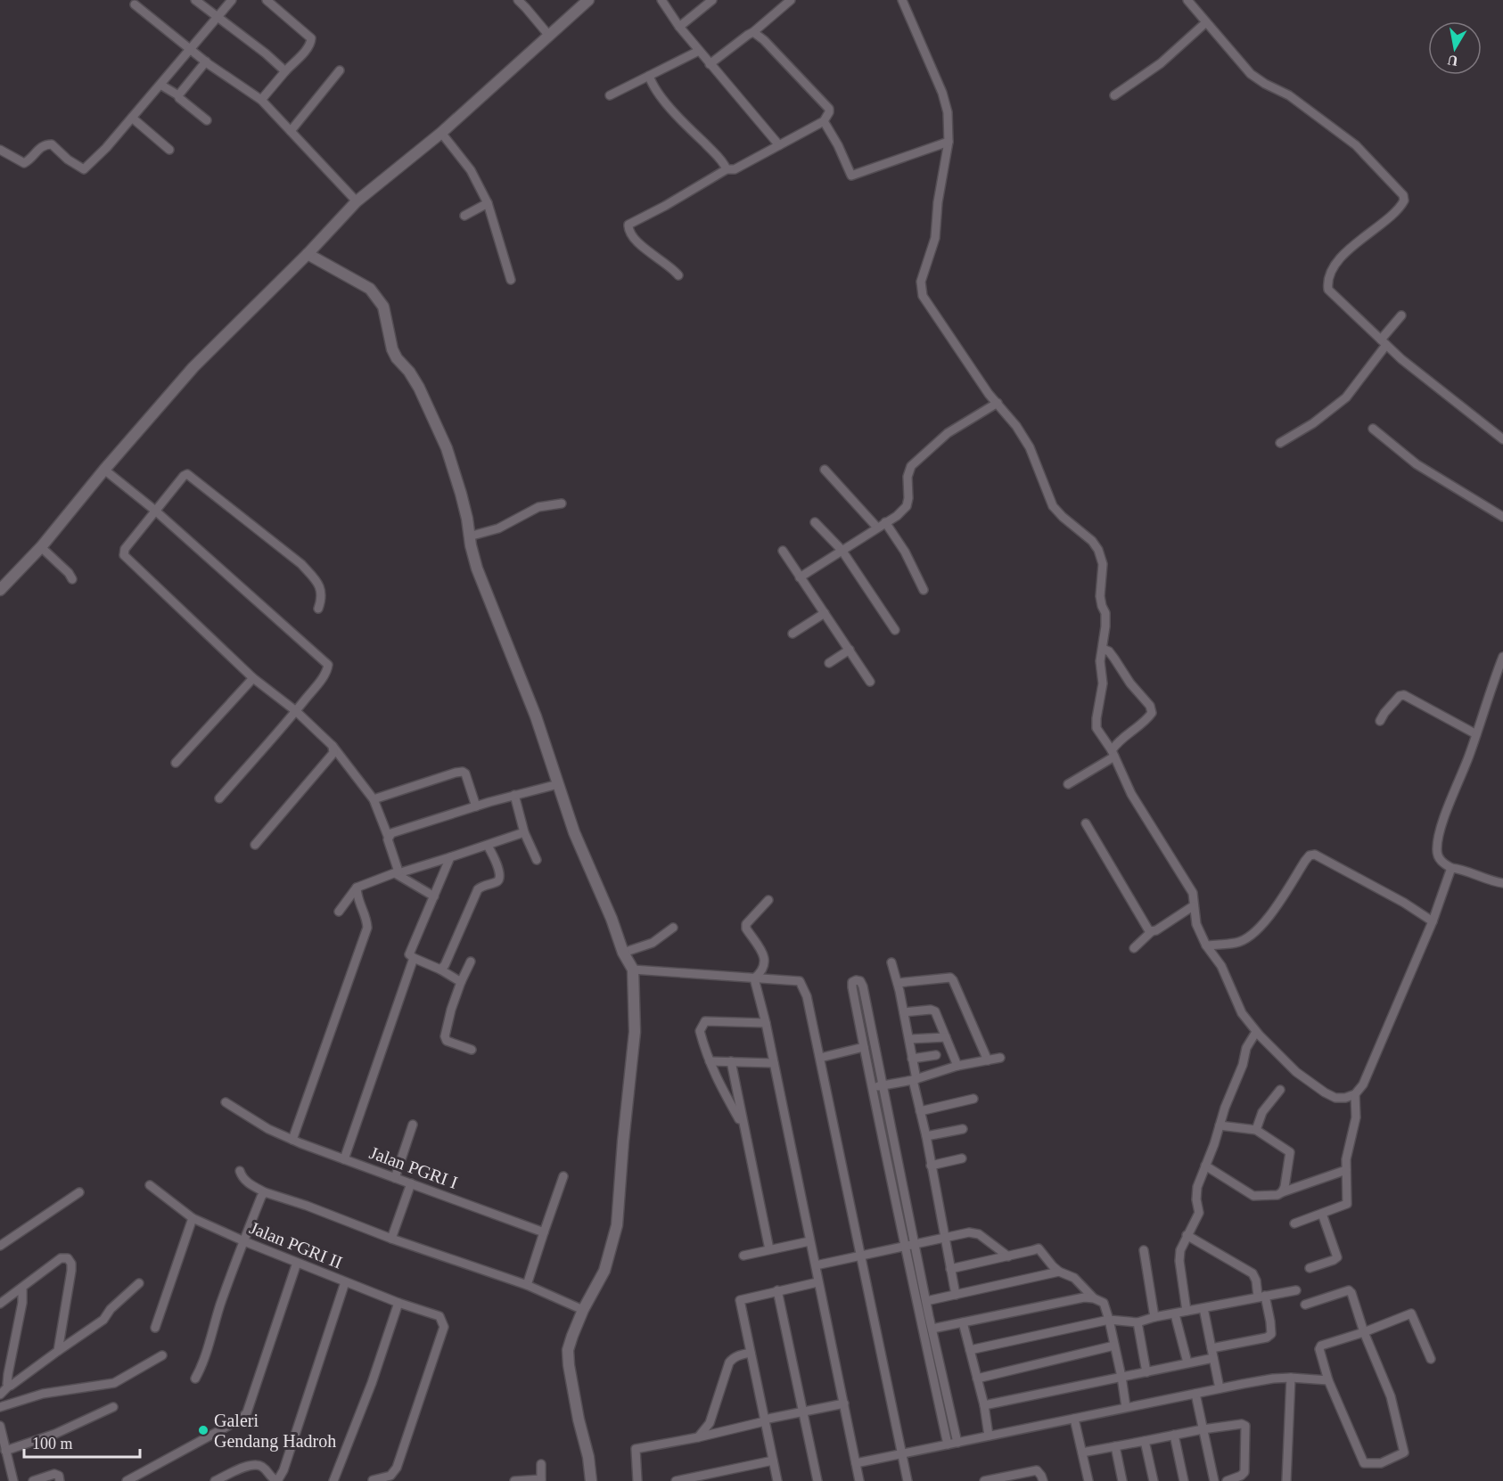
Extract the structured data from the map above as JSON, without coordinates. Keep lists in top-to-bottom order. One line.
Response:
{"streets":{"street":["Jalan PGRI I","Jalan PGRI II"]},"places":["Galeri Gendang Hadroh"],"scale_bar":"100 m","north":"bottom"}
